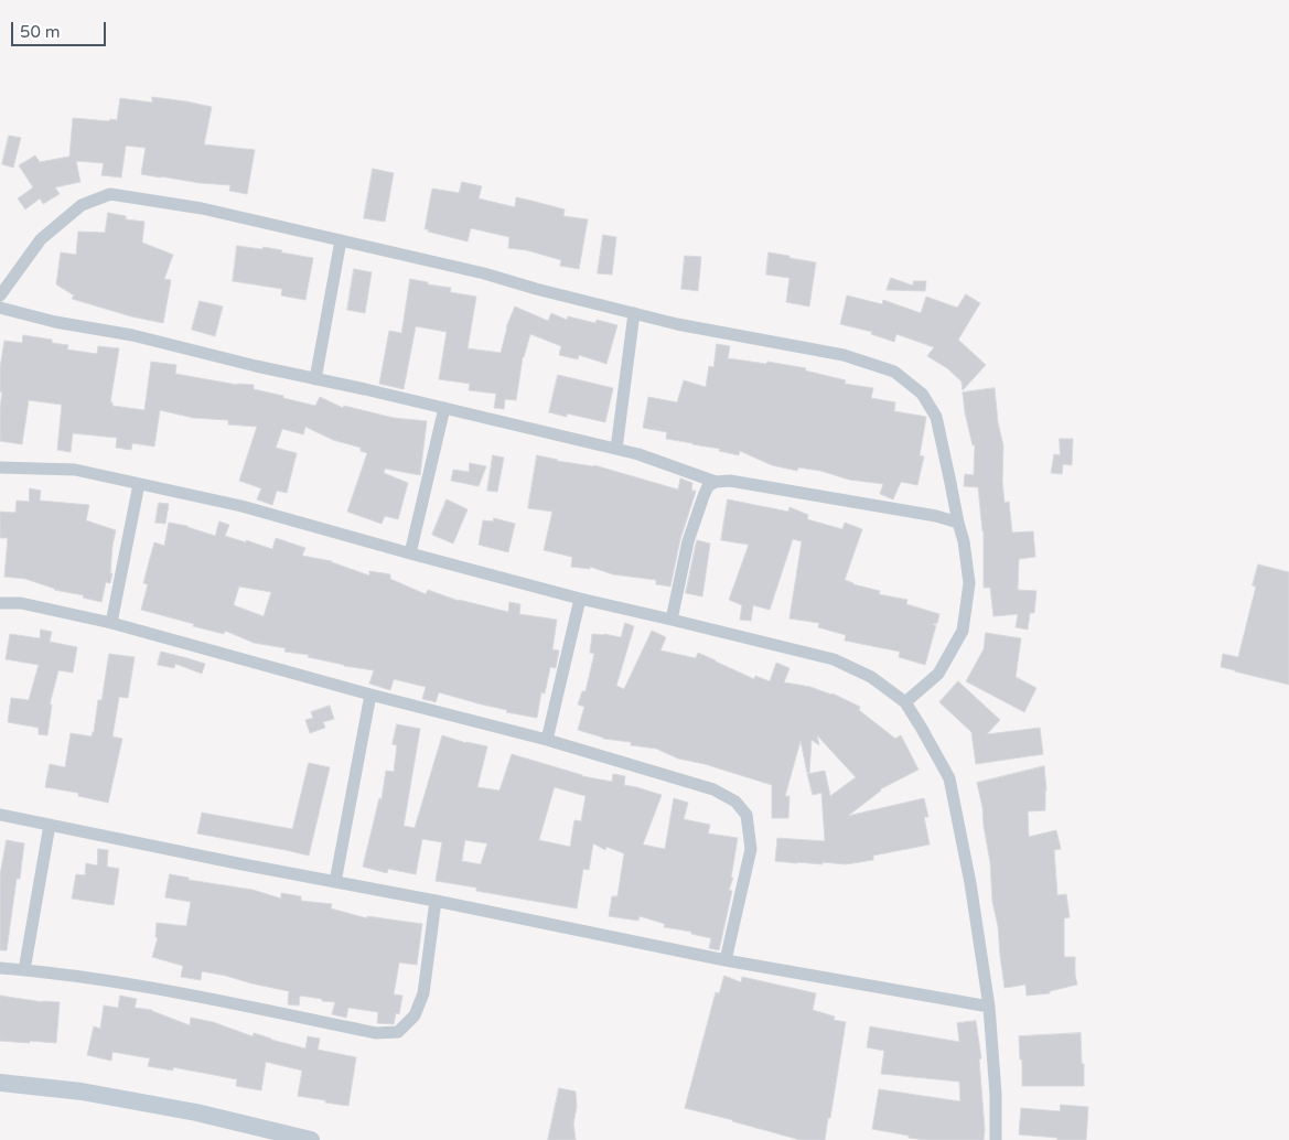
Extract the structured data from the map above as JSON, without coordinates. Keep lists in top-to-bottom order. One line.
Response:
{"scale_bar":"50 m"}
